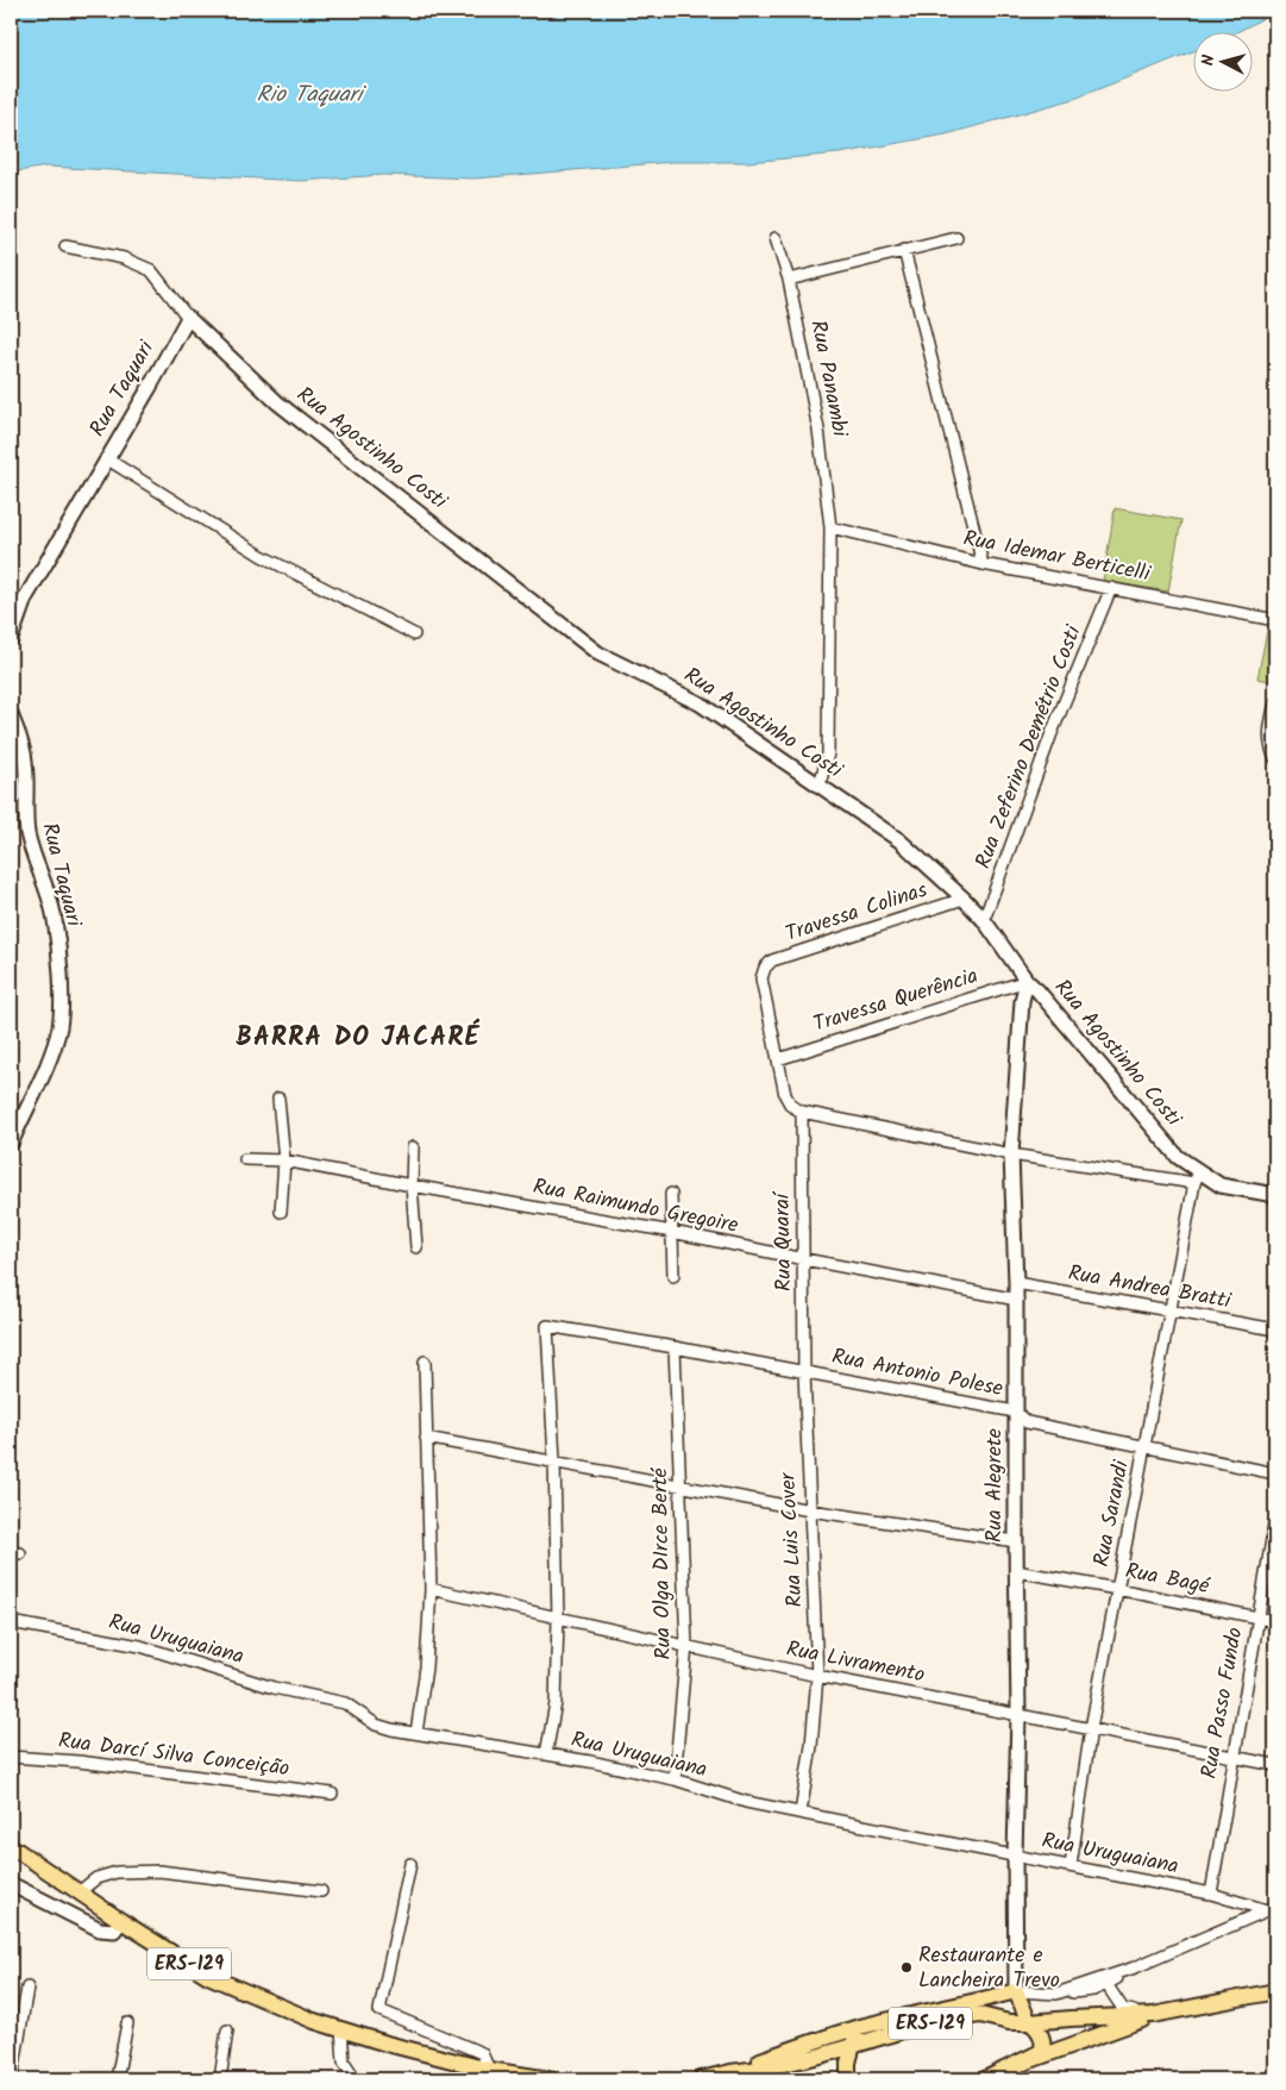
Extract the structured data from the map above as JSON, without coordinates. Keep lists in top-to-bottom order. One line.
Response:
{"streets":{"main road":["ERS-129"],"street":["Rua Panambi","Rua Taquari","Rua Agostinho Costi","Rua Idemar Berticelli","Rua Zeferino Demétrio Costi","Travessa Colinas","Travessa Querência","Rua Raimundo Gregoire","Rua Quaraí","Rua Andrea Bratti","Rua Antonio Polese","Rua Alegrete","Rua Sarandi","Rua Luis Cover","Rua Olga DIrce Berté","Rua Bagé","Rua Uruguaiana","Rua Livramento","Rua Passo Fundo","Rua Darcí Silva Conceição"]},"crossings":[["Rua Panambi","Rua Agostinho Costi"],["Rua Panambi","Rua Idemar Berticelli"],["Rua Taquari","Rua Agostinho Costi"],["Rua Agostinho Costi","Rua Zeferino Demétrio Costi"],["Rua Agostinho Costi","Travessa Colinas"],["Rua Agostinho Costi","Travessa Querência"],["Rua Agostinho Costi","Rua Alegrete"],["Rua Agostinho Costi","Rua Sarandi"],["Rua Idemar Berticelli","Rua Zeferino Demétrio Costi"],["Travessa Colinas","Travessa Querência"],["Travessa Querência","Rua Alegrete"],["Rua Raimundo Gregoire","Rua Quaraí"],["Rua Raimundo Gregoire","Rua Alegrete"],["Rua Quaraí","Rua Antonio Polese"],["Rua Quaraí","Rua Luis Cover"],["Rua Andrea Bratti","Rua Alegrete"],["Rua Andrea Bratti","Rua Sarandi"],["Rua Antonio Polese","Rua Alegrete"],["Rua Antonio Polese","Rua Sarandi"],["Rua Antonio Polese","Rua Luis Cover"],["Rua Antonio Polese","Rua Olga DIrce Berté"],["Rua Alegrete","Rua Bagé"],["Rua Alegrete","Rua Uruguaiana"],["Rua Alegrete","Rua Livramento"],["Rua Sarandi","Rua Bagé"],["Rua Sarandi","Rua Uruguaiana"],["Rua Sarandi","Rua Livramento"],["Rua Luis Cover","Rua Uruguaiana"],["Rua Luis Cover","Rua Livramento"],["Rua Olga DIrce Berté","Rua Uruguaiana"],["Rua Olga DIrce Berté","Rua Livramento"],["Rua Bagé","Rua Passo Fundo"],["Rua Uruguaiana","Rua Passo Fundo"],["Rua Livramento","Rua Passo Fundo"]],"districts":["BARRA DO JACARÉ"],"water":["Rio Taquari"],"places":["Restaurante e Lancheira Trevo"],"north":"left"}
